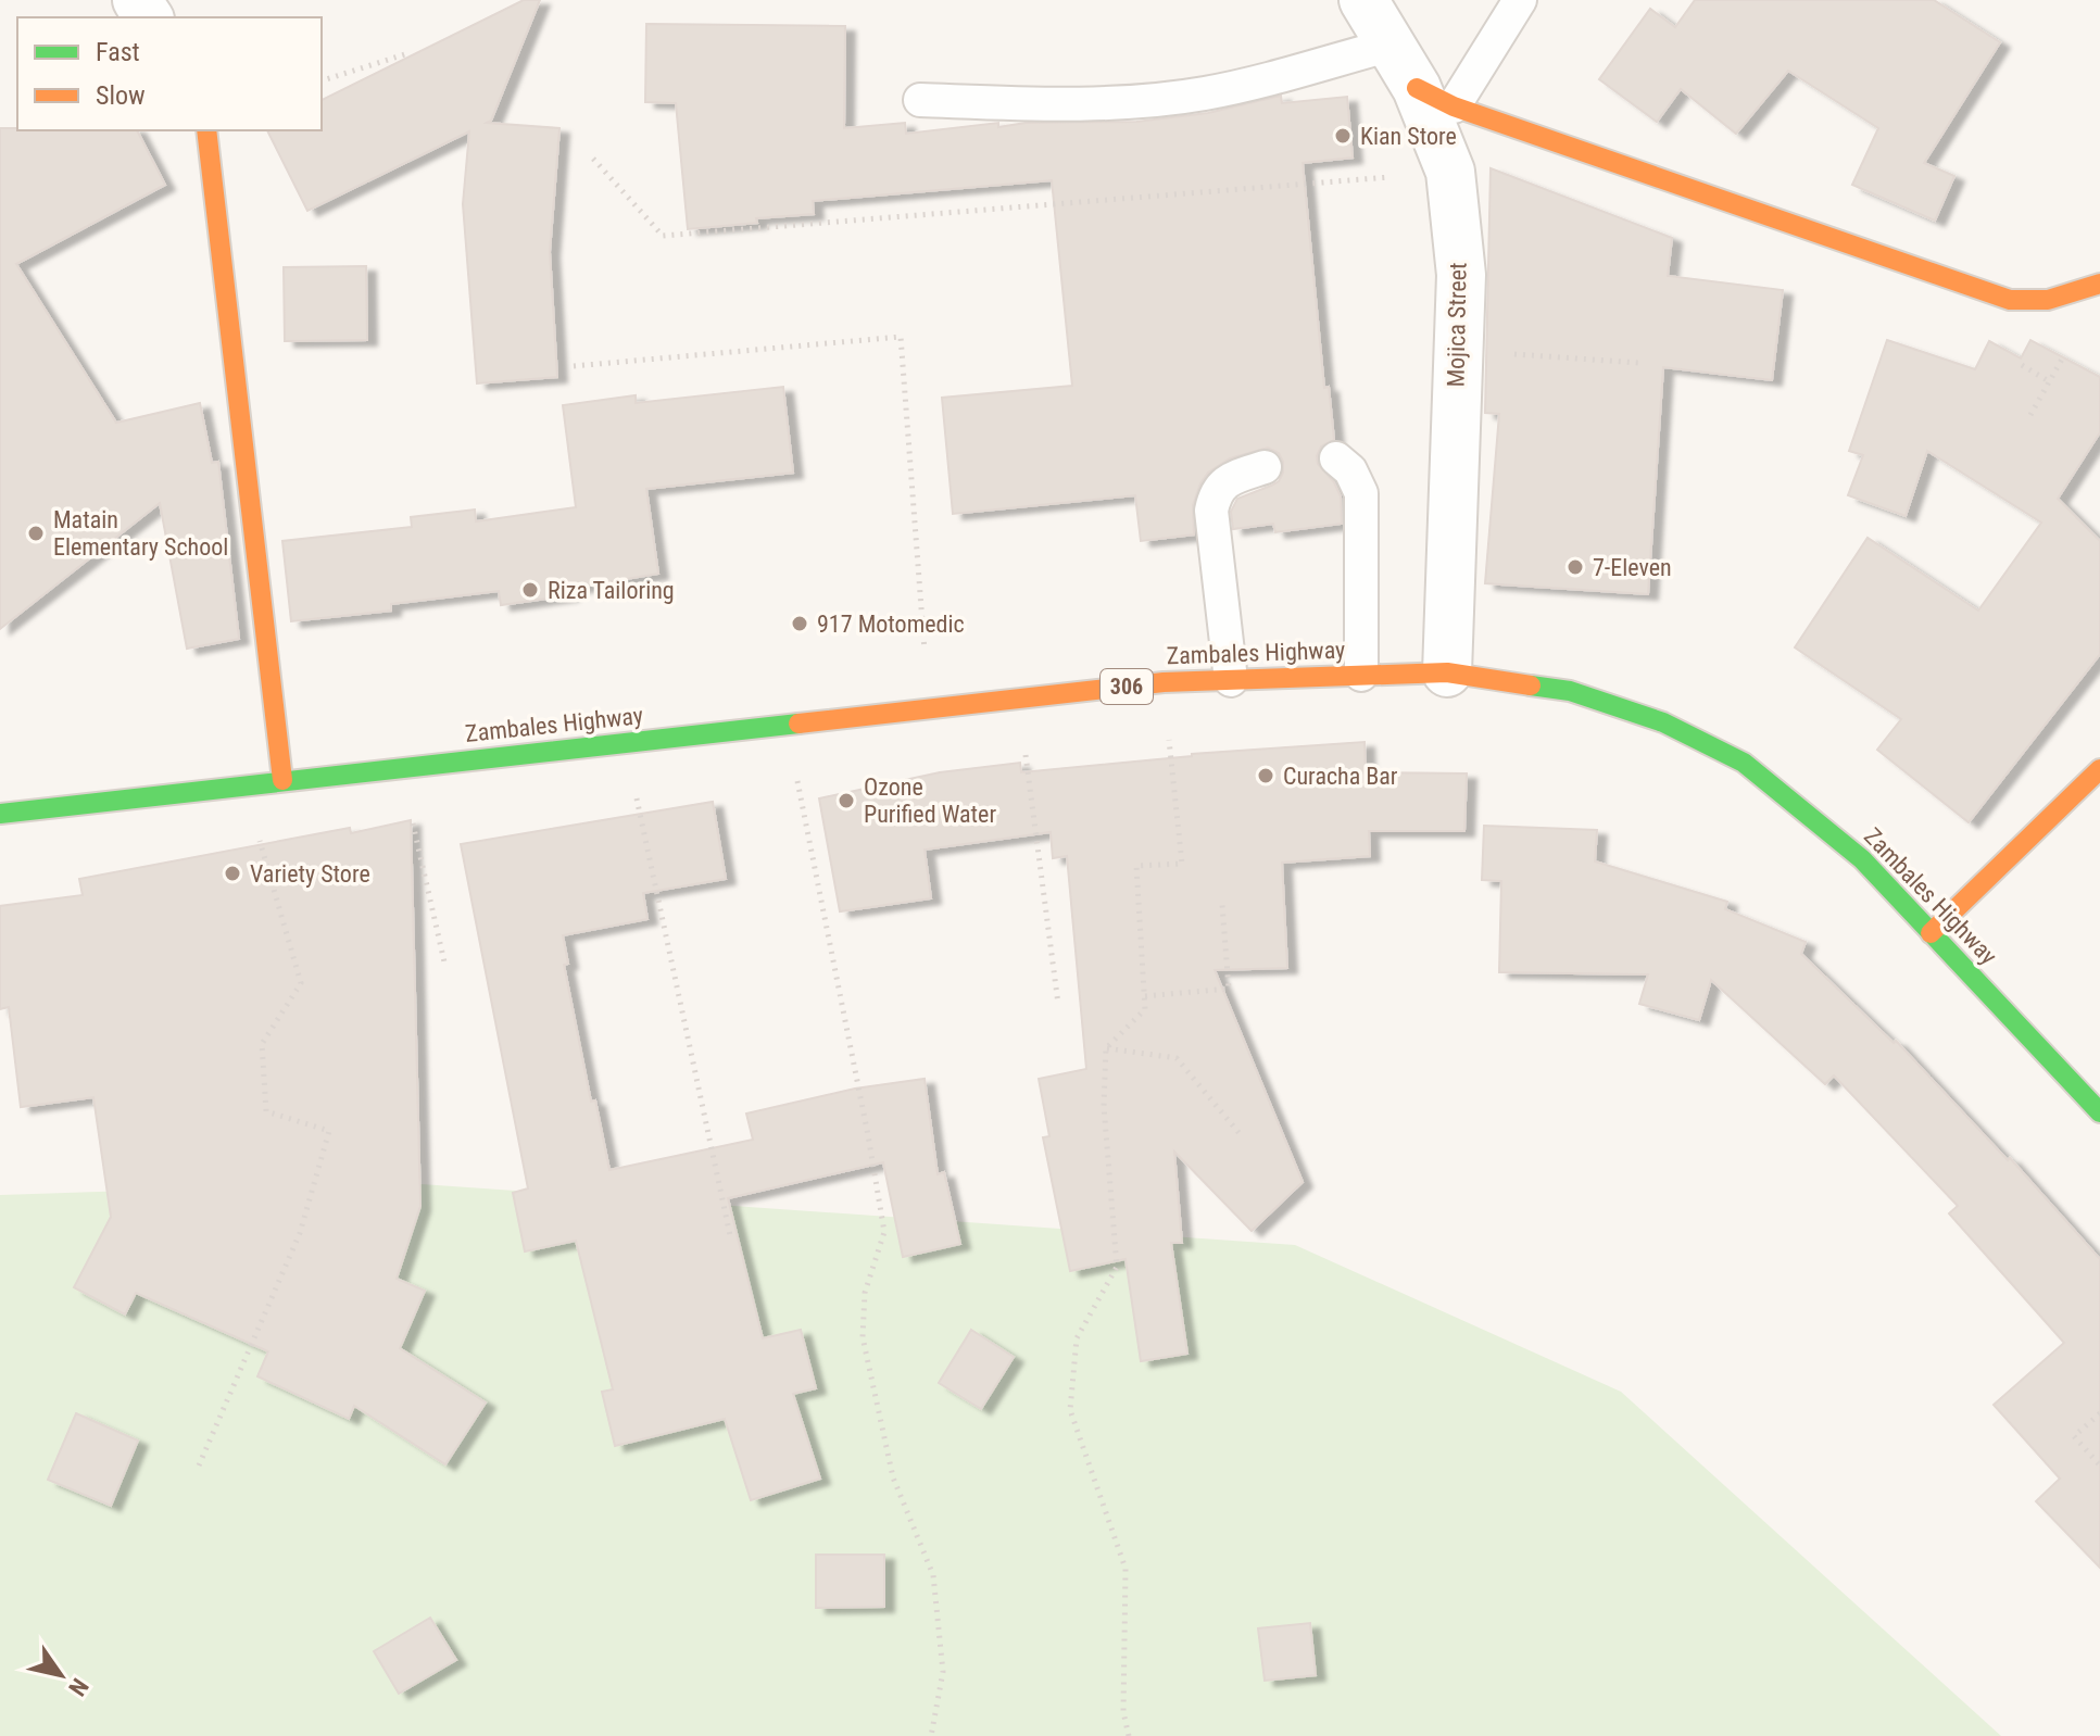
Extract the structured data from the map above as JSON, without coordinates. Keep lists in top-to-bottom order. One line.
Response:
{"streets":{"main road":["Zambales Highway","306"],"street":["Mojica Street"]},"crossings":[["Mojica Street","Zambales Highway"]],"places":["Kian Store","Matain Elementary School","7-Eleven","Riza Tailoring","917 Motomedic","Curacha Bar","Ozone Purified Water","Variety Store"],"legend":["Fast","Slow"],"north":"bottom right"}
